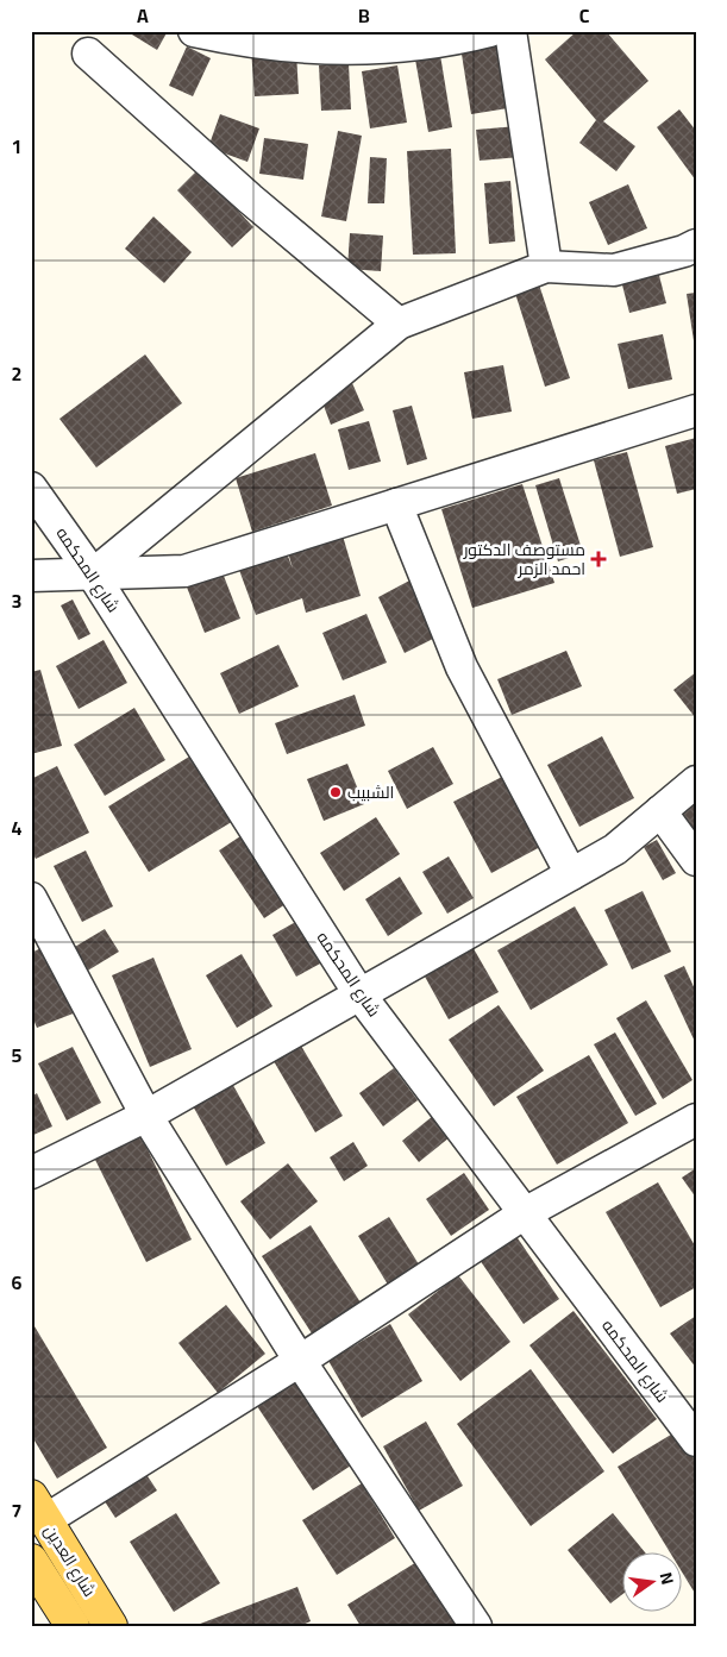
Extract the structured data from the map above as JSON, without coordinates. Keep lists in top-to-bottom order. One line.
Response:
{"streets":{"main road":["شارع العدين"],"street":["شارع المحكمه"]},"places":{"health":["مستوصف الدكتور احمد الزمر"],"other":["الشبيب"]},"north":"right","grid":{"columns":["A","B","C"],"rows":["1","2","3","4","5","6","7"]}}
